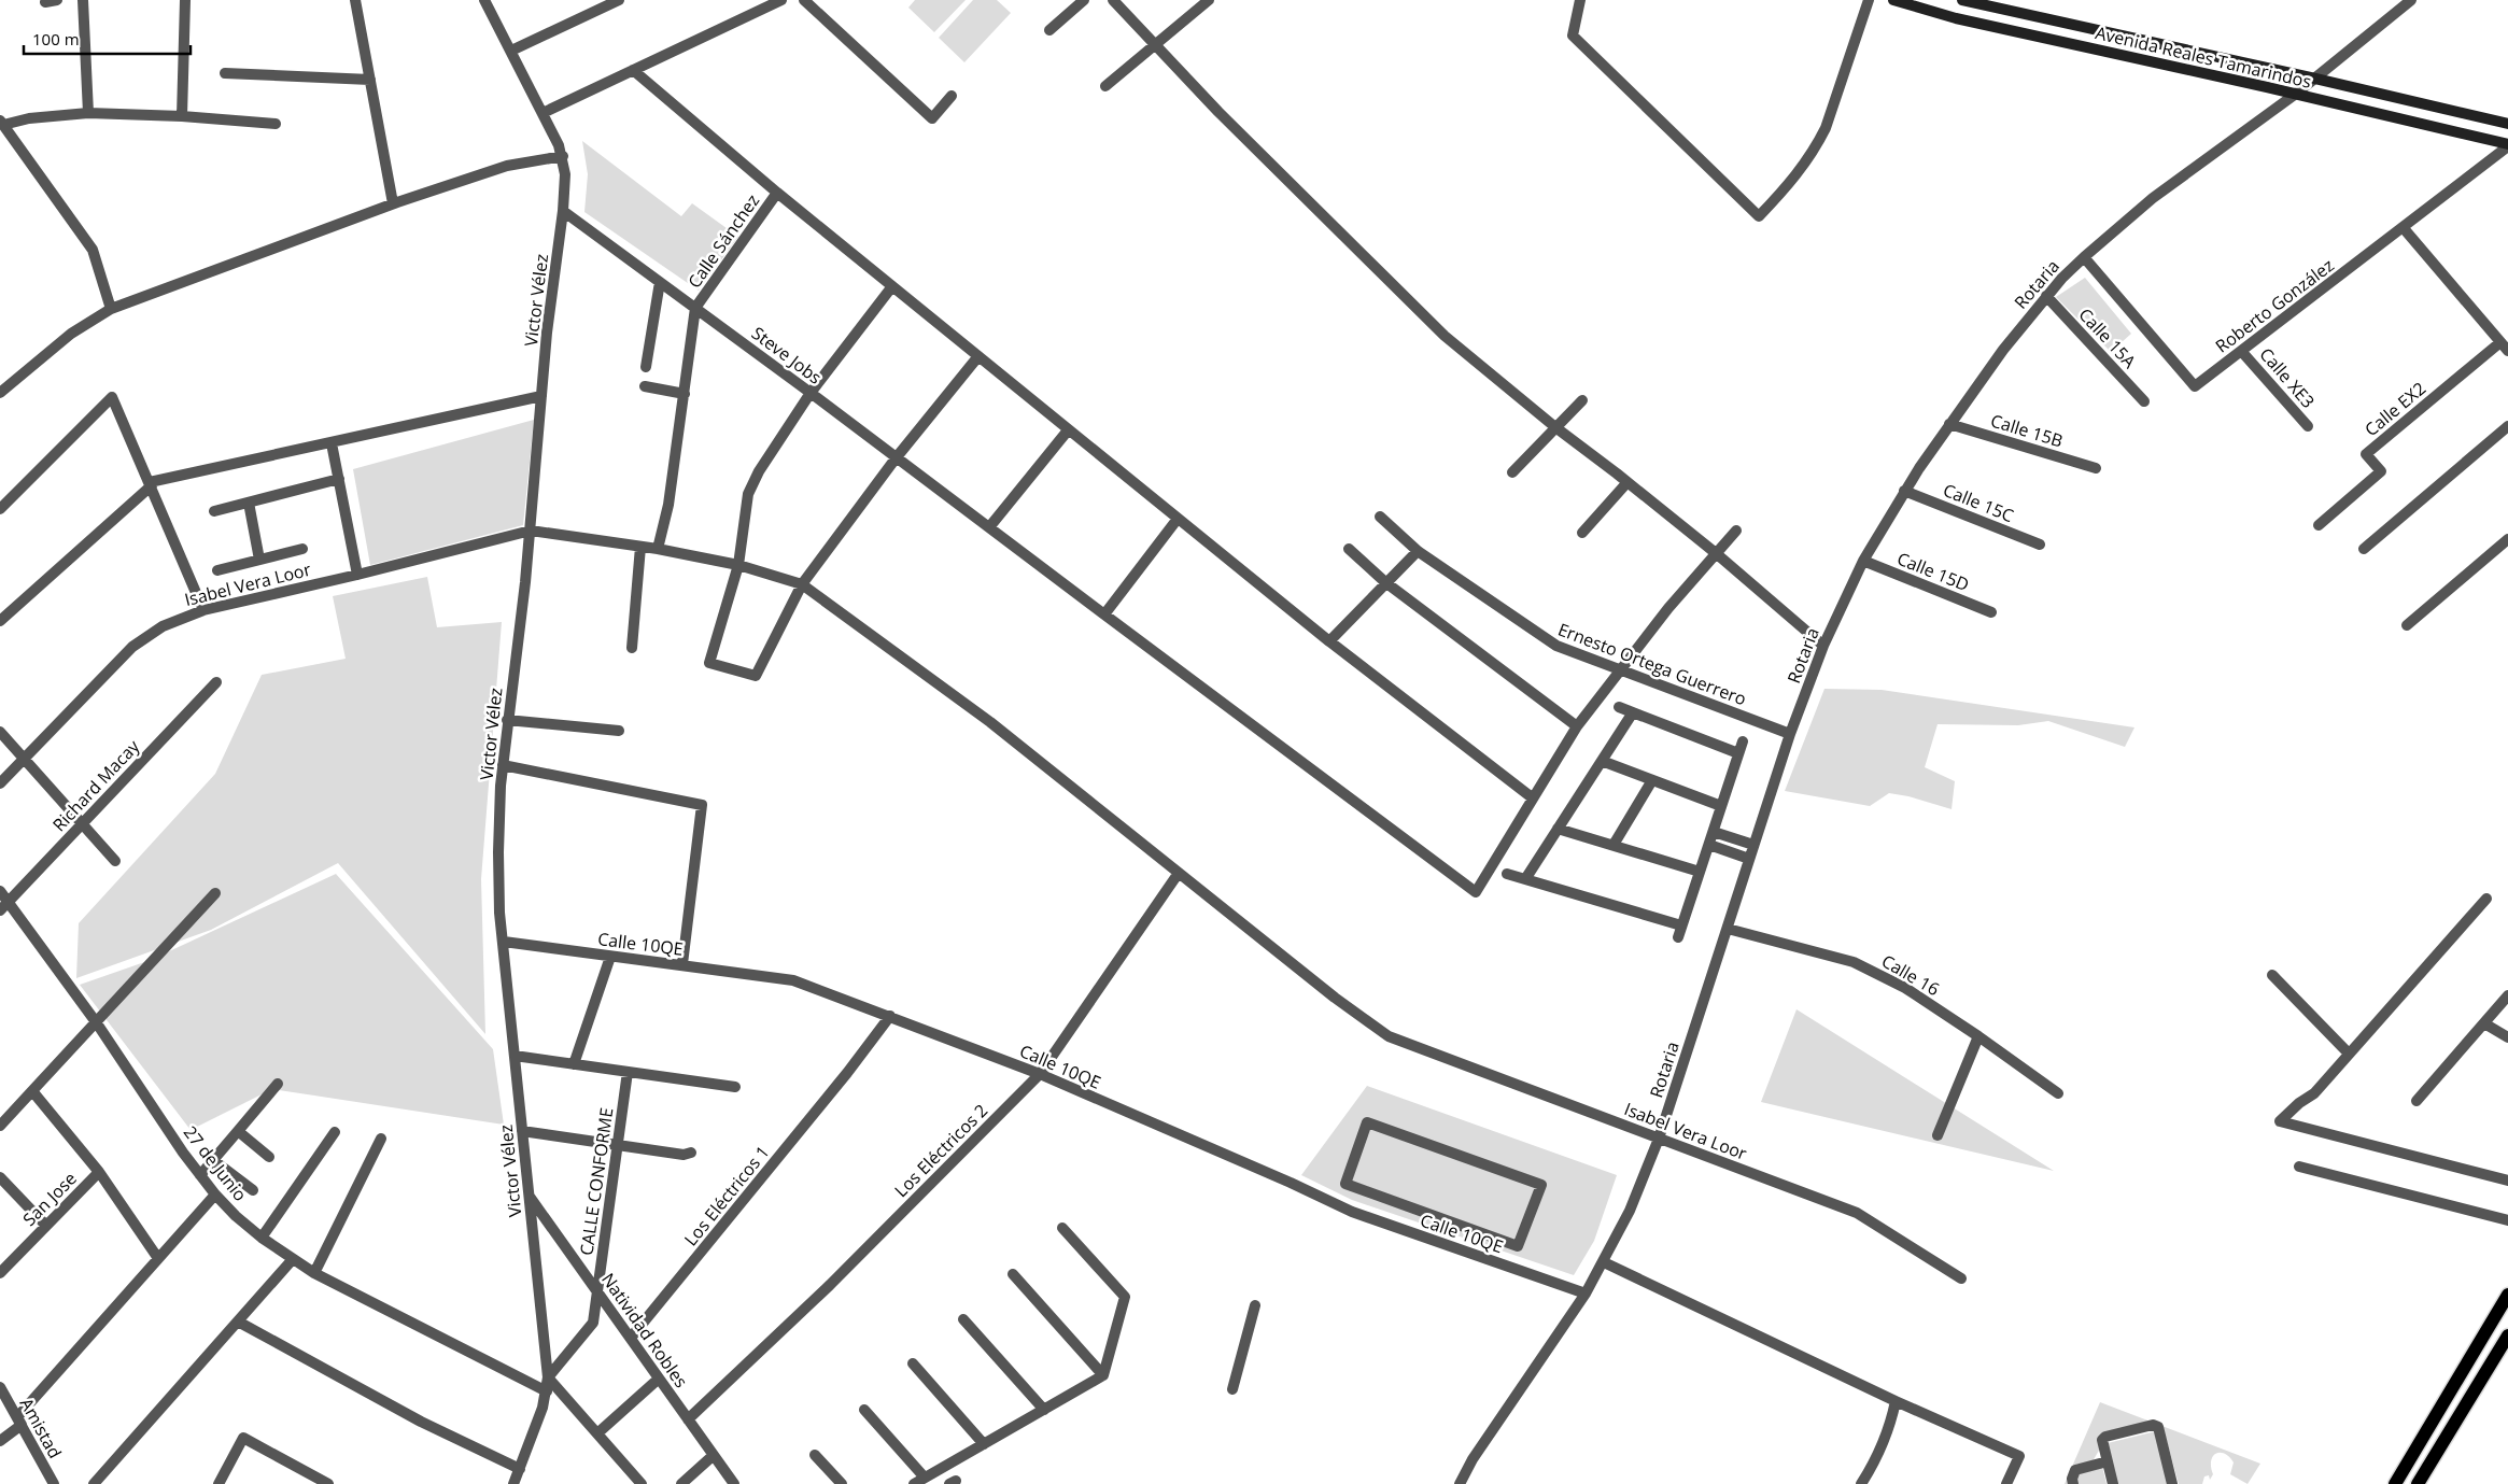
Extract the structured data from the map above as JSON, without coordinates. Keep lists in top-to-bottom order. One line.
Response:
{"streets":{"main road":["Avenida Reales Tamarindos"],"street":["Calle Sánchez","Rotaria","Victor Vélez","Roberto González","Calle 15A","Steve Jobs","Calle XE3","Calle EX2","Calle 15B","Calle 15C","Calle 15D","Isabel Vera Loor","Ernesto Ortega Guerrero","Richard Macay","Calle 10QE","Calle 16","Los Eléctricos 2","27 de Junio","CALLE CONFORME","Los Eléctricos 1","San Jose","Natividad Robles","Amistad"]},"crossings":[["Avenida Reales Tamarindos","Rotaria"],["Avenida Reales Tamarindos","Roberto González"],["Calle Sánchez","Steve Jobs"],["Rotaria","Roberto González"],["Rotaria","Calle 15A"],["Rotaria","Calle 15B"],["Rotaria","Calle 15C"],["Rotaria","Calle 15D"],["Rotaria","Isabel Vera Loor"],["Rotaria","Ernesto Ortega Guerrero"],["Rotaria","Calle 10QE"],["Rotaria","Calle 16"],["Victor Vélez","Steve Jobs"],["Victor Vélez","Isabel Vera Loor"],["Victor Vélez","Calle 10QE"],["Victor Vélez","27 de Junio"],["Victor Vélez","CALLE CONFORME"],["Victor Vélez","Natividad Robles"],["Roberto González","Calle XE3"],["Isabel Vera Loor","Los Eléctricos 2"],["Richard Macay","27 de Junio"],["Calle 10QE","Los Eléctricos 2"],["Calle 10QE","Los Eléctricos 1"],["Los Eléctricos 2","Natividad Robles"],["CALLE CONFORME","Natividad Robles"],["Los Eléctricos 1","Natividad Robles"]],"scale_bar":"100 m"}
